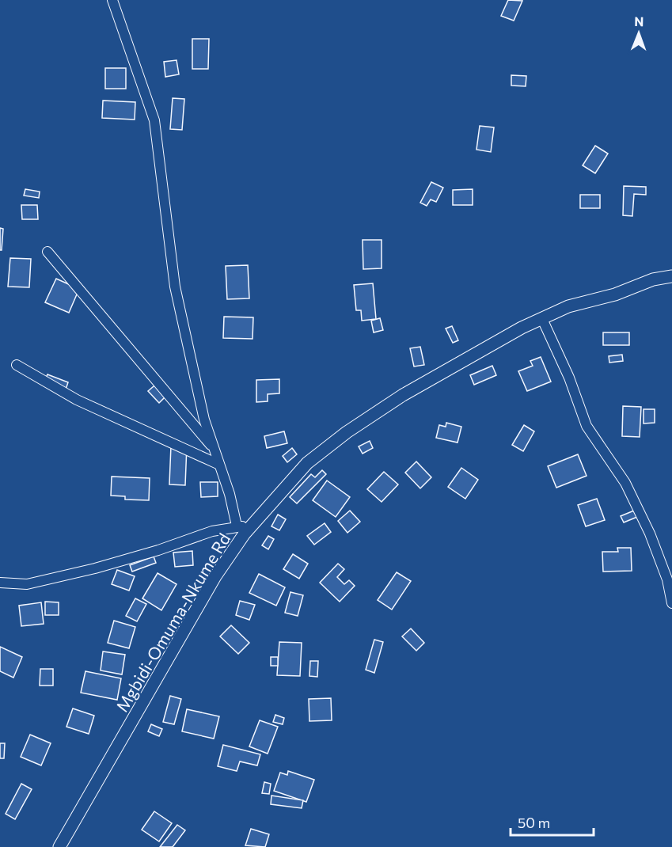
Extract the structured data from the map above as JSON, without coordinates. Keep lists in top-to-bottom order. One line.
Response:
{"streets":{"street":["Mgbidi-Omuma-Nkume Rd"]},"scale_bar":"50 m","north":"top"}
